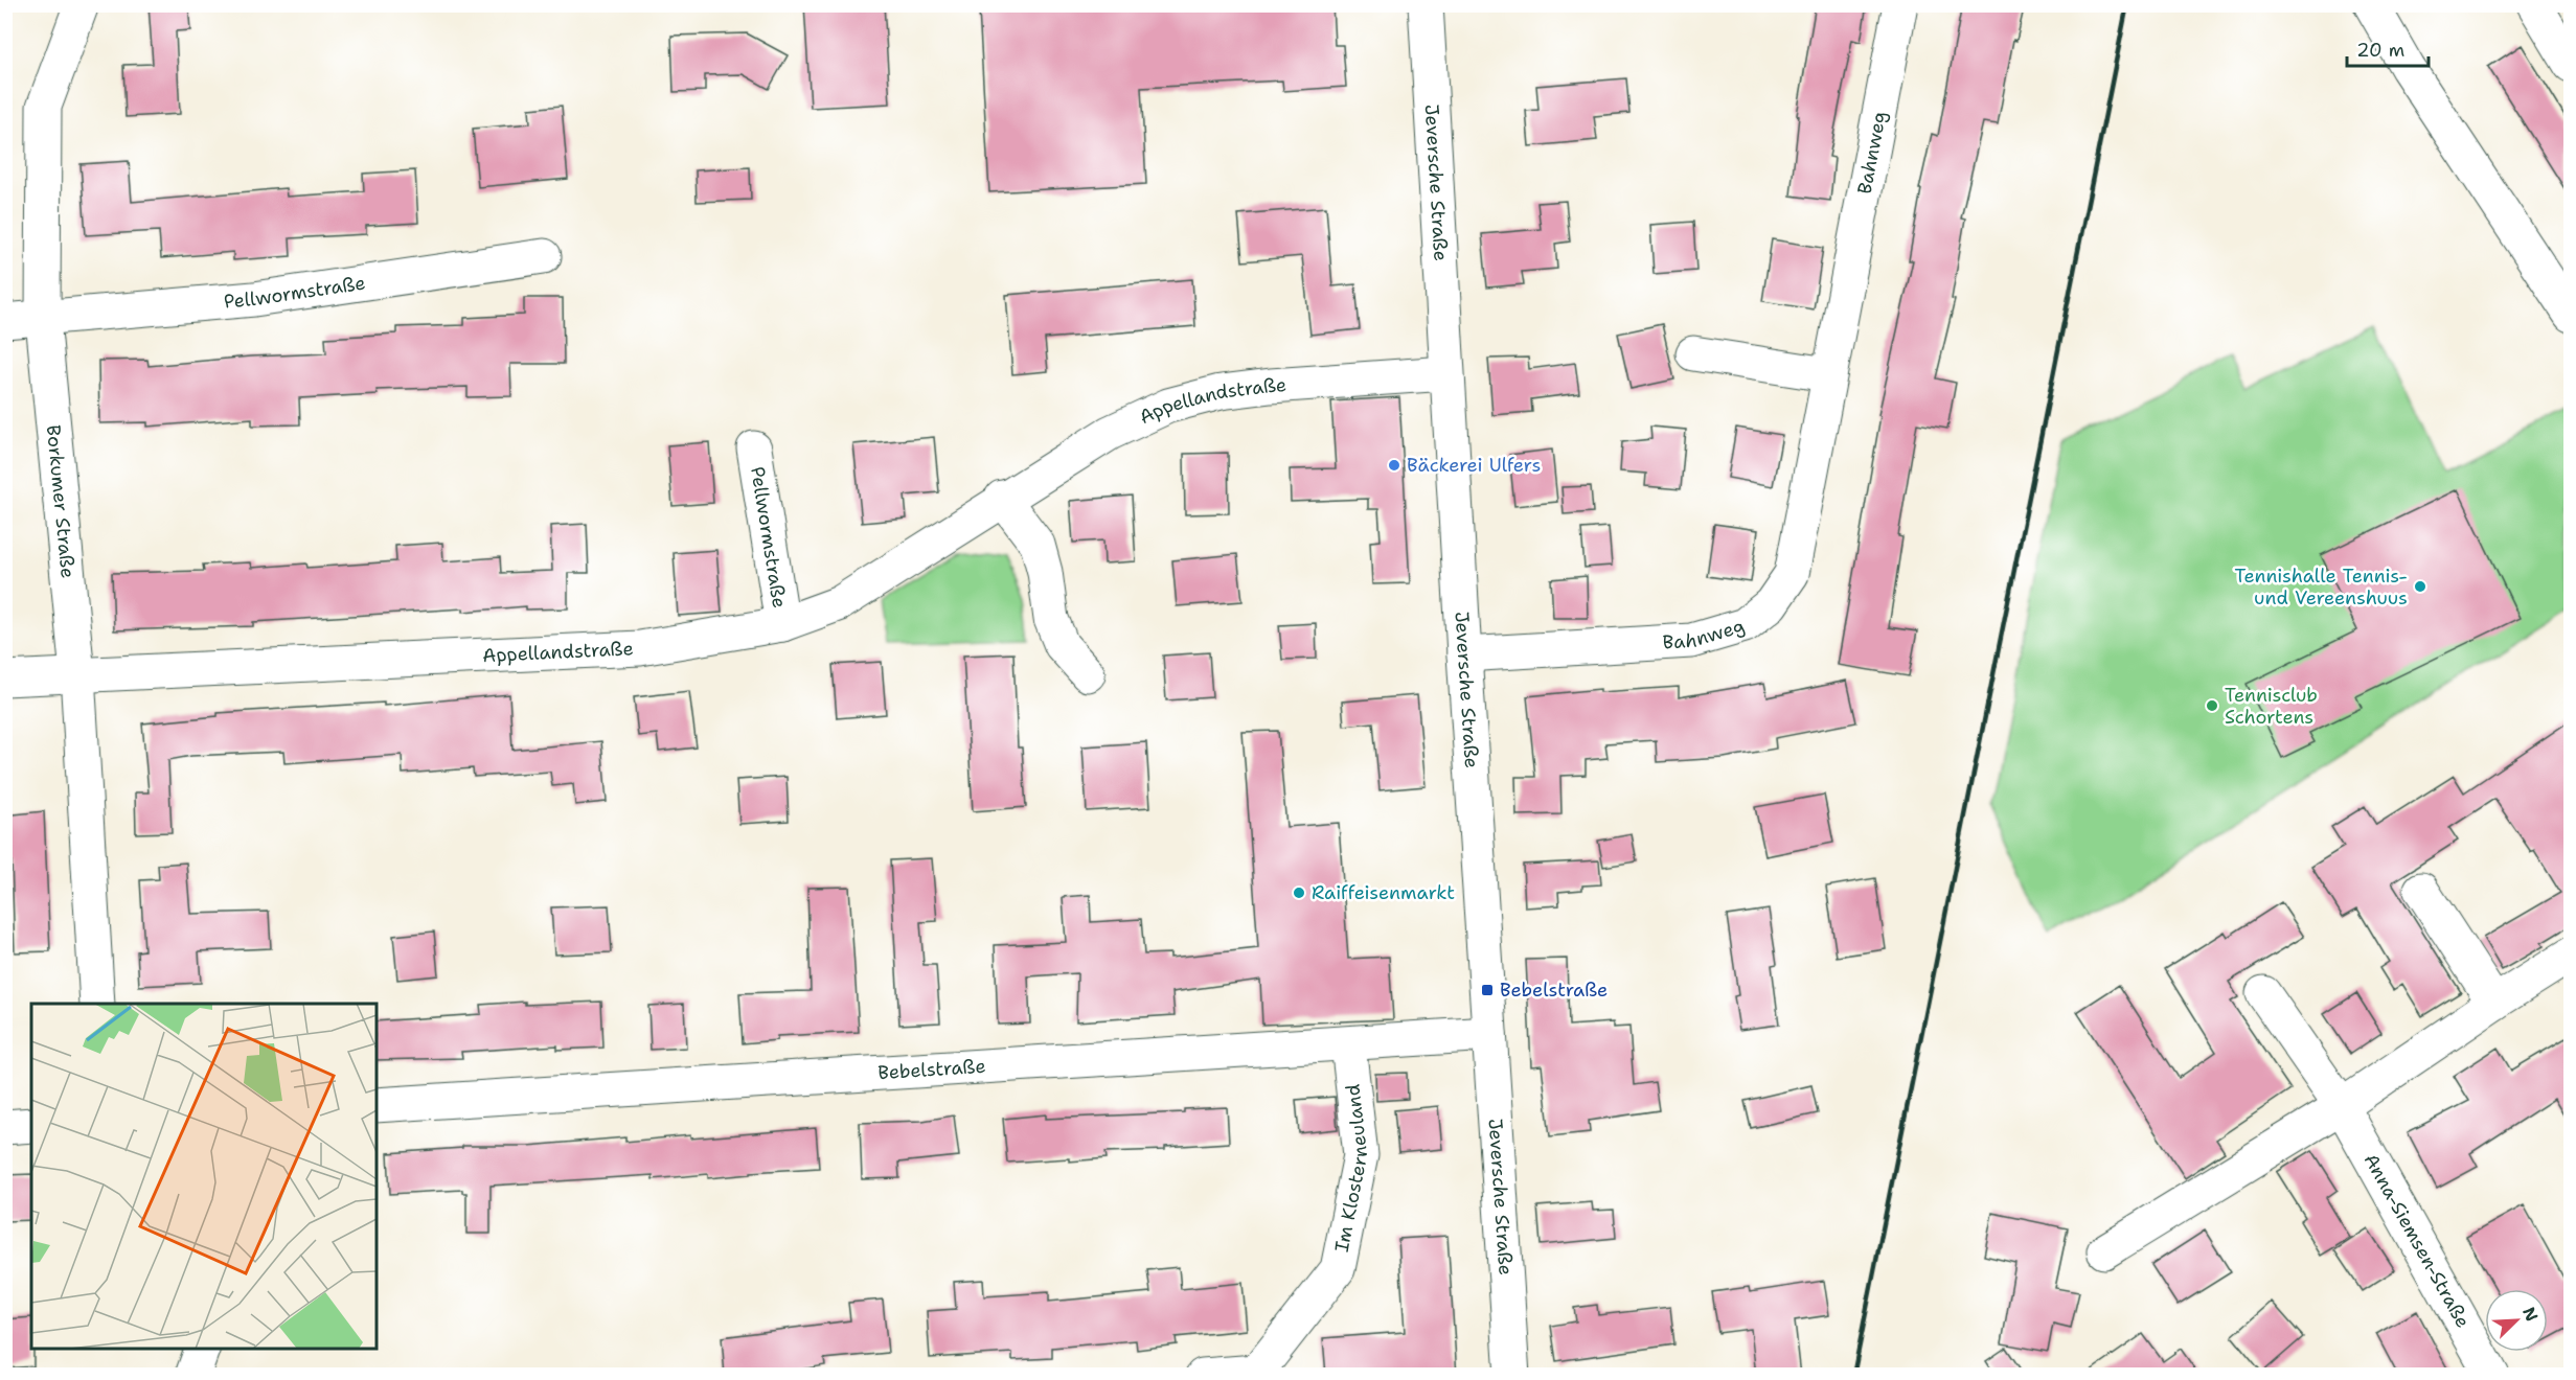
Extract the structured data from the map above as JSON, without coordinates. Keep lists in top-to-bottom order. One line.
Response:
{"streets":{"street":["Bahnweg","Jeversche Straße","Pellwormstraße","Appellandstraße","Borkumer Straße","Bebelstraße","Im Klosterneuland","Anna-Siemsen-Straße"]},"crossings":[["Bahnweg","Jeversche Straße"],["Jeversche Straße","Appellandstraße"],["Jeversche Straße","Bebelstraße"],["Pellwormstraße","Appellandstraße"],["Pellwormstraße","Borkumer Straße"],["Appellandstraße","Borkumer Straße"],["Bebelstraße","Im Klosterneuland"]],"places":{"other":["Bäckerei Ulfers","Tennishalle Tennis- und Vereenshuus","Tennisclub Schortens","Raiffeisenmarkt"],"transit":["Bebelstraße"]},"scale_bar":"20 m","north":"top right"}
